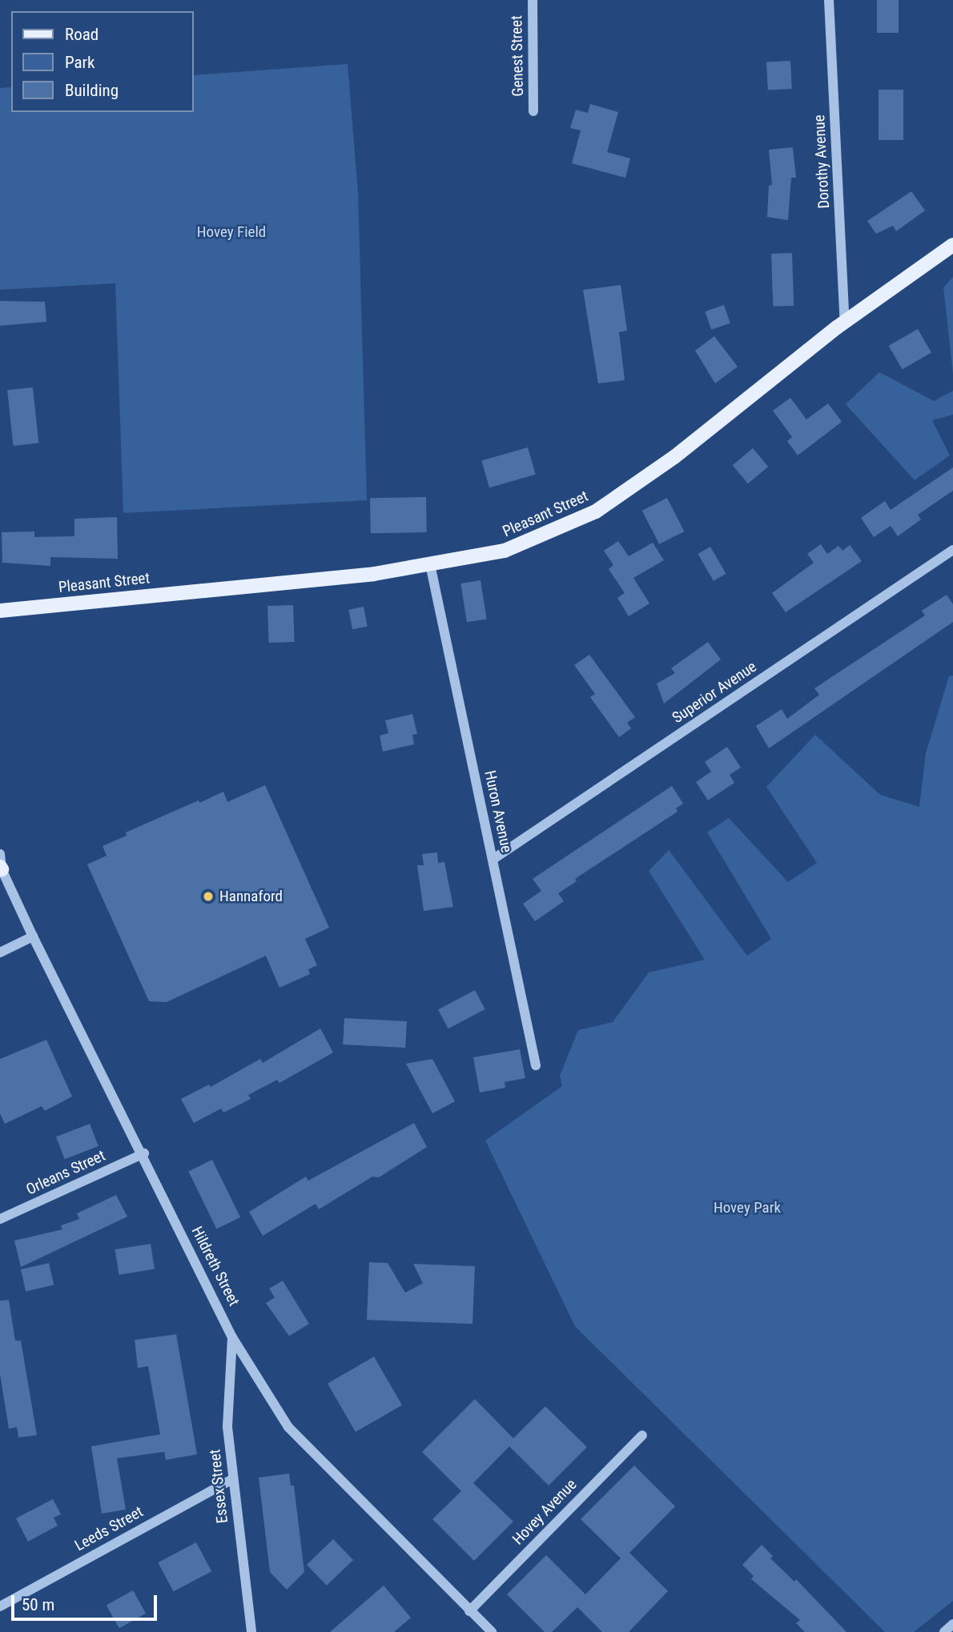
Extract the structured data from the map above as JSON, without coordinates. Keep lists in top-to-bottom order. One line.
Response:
{"streets":{"main road":["Pleasant Street"],"street":["Genest Street","Dorothy Avenue","Superior Avenue","Huron Avenue","Orleans Street","Hildreth Street","Essex Street","Hovey Avenue","Leeds Street"]},"crossings":[["Dorothy Avenue","Pleasant Street"],["Pleasant Street","Huron Avenue"],["Superior Avenue","Huron Avenue"],["Orleans Street","Hildreth Street"],["Hildreth Street","Essex Street"],["Hildreth Street","Hovey Avenue"],["Essex Street","Leeds Street"]],"parks":["Hovey Field","Hovey Park"],"places":["Hannaford"],"legend":["Road","Park","Building"],"scale_bar":"50 m"}
